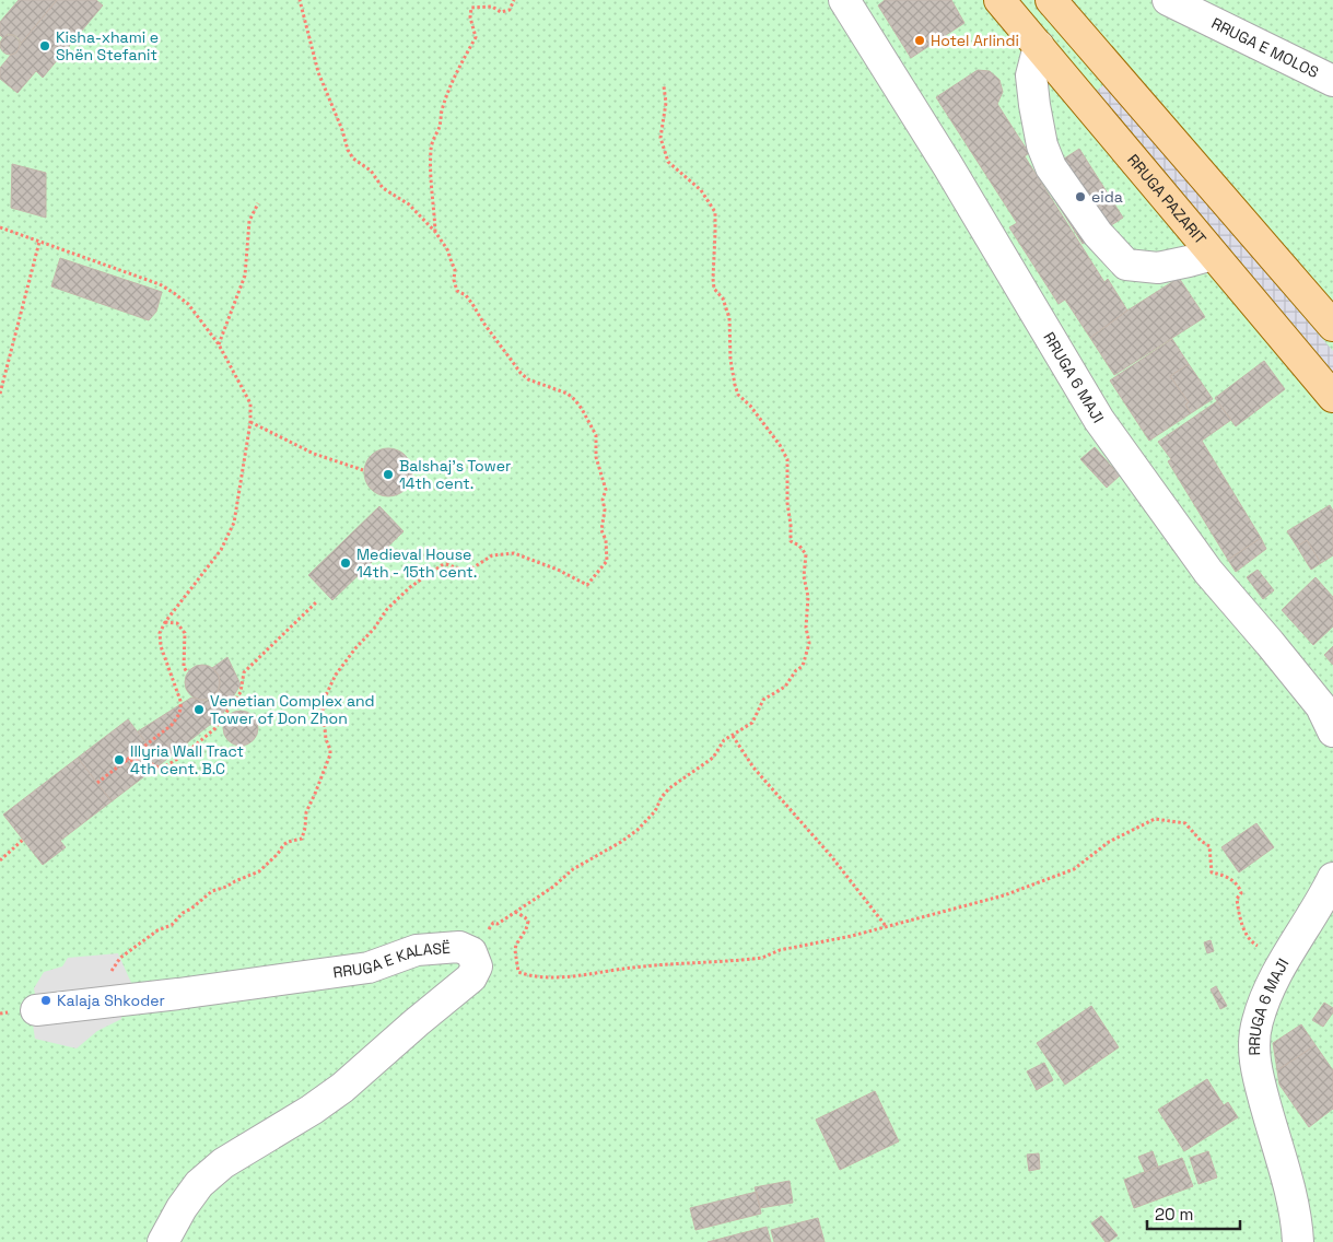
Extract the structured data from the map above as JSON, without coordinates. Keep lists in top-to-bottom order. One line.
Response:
{"streets":{"main road":["RRUGA PAZARIT"],"street":["RRUGA E MOLOS","RRUGA 6 MAJI","RRUGA E KALASË"]},"places":["Hotel Arlindi","Kisha-xhami e Shën Stefanit","eida","Balshaj's Tower 14th cent.","Medieval House 14th - 15th cent.","Venetian Complex and Tower of Don Zhon","Illyria Wall Tract 4th cent. B.C","Kalaja Shkoder"],"scale_bar":"20 m"}
